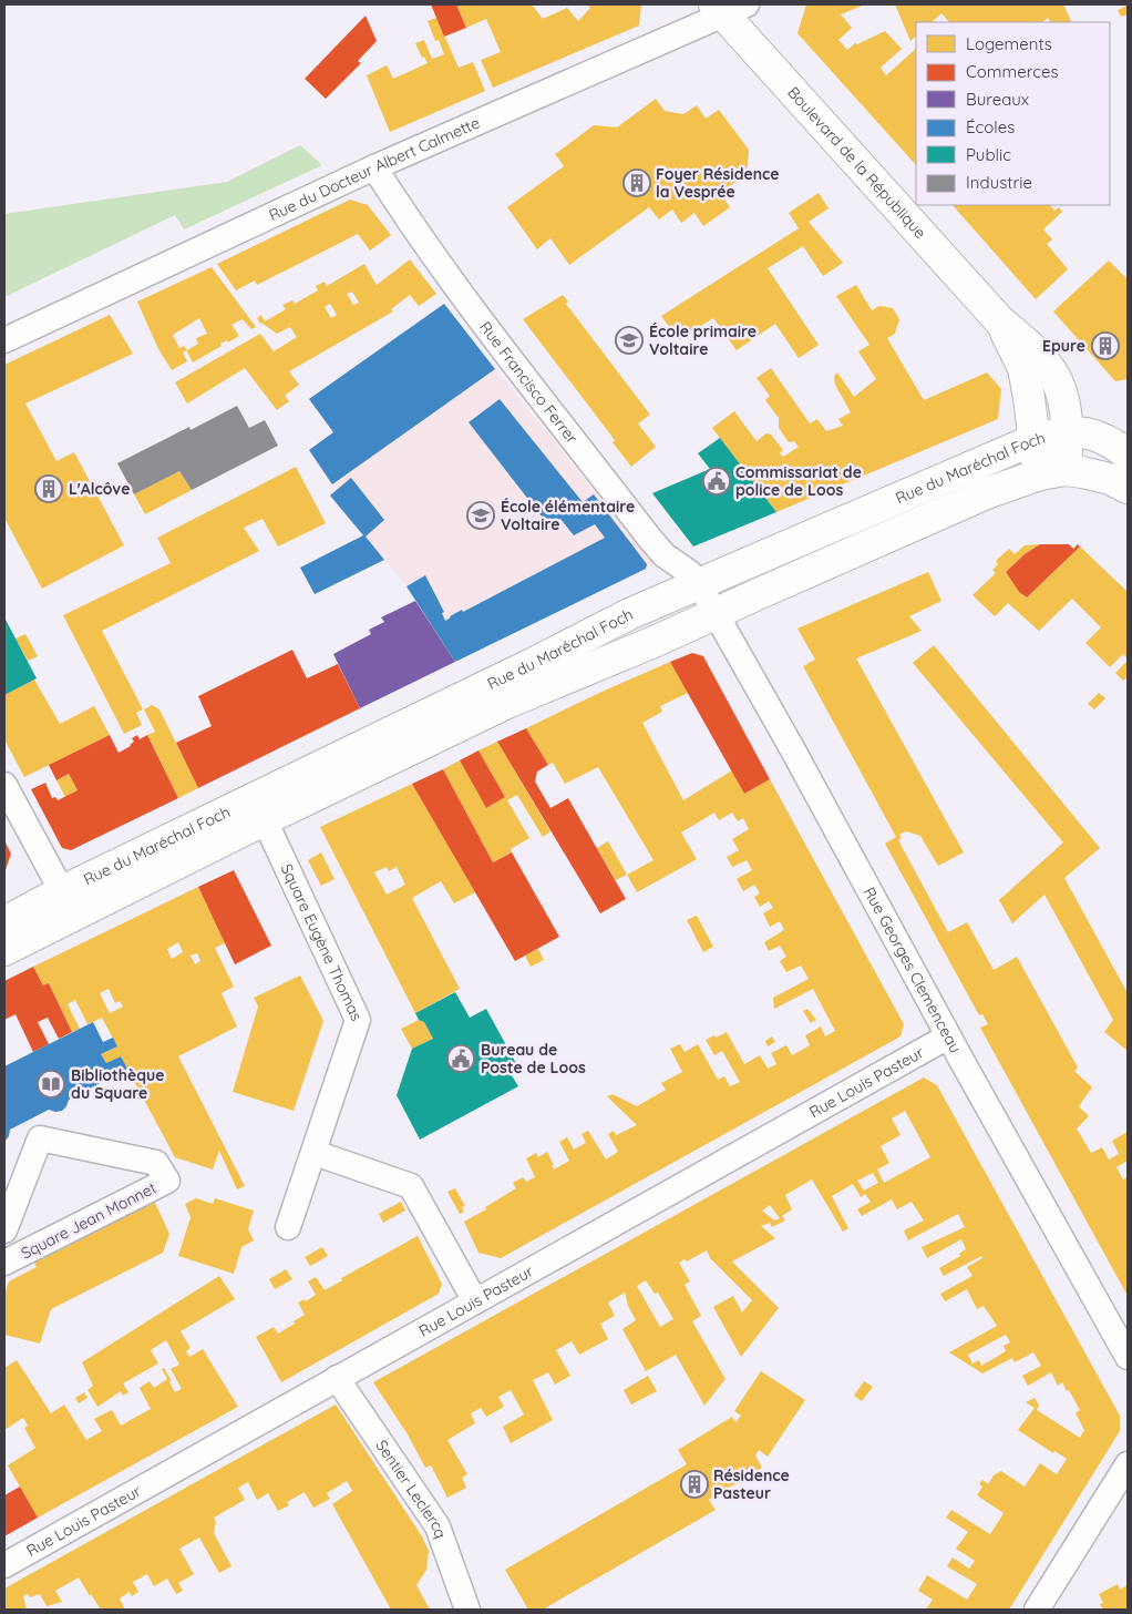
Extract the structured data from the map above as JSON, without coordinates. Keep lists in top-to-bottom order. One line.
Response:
{"streets":{"main road":["Boulevard de la République","Rue du Maréchal Foch"],"street":["Rue du Docteur Albert Calmette","Rue Francisco Ferrer","Square Eugène Thomas","Rue Georges Clemenceau","Rue Louis Pasteur","Square Jean Monnet","Sentier Leclercq"]},"crossings":[["Boulevard de la République","Rue du Docteur Albert Calmette"],["Boulevard de la République","Rue du Maréchal Foch"],["Rue du Docteur Albert Calmette","Rue Francisco Ferrer"],["Rue Francisco Ferrer","Rue du Maréchal Foch"],["Rue Francisco Ferrer","Rue Georges Clemenceau"],["Rue du Maréchal Foch","Square Eugène Thomas"],["Rue du Maréchal Foch","Rue Georges Clemenceau"],["Rue Georges Clemenceau","Rue Louis Pasteur"],["Rue Louis Pasteur","Sentier Leclercq"]],"places":{"building":["Foyer Résidence la Vesprée","Epure","L'Alcôve","Résidence Pasteur"],"school or university":["École primaire Voltaire","École élémentaire Voltaire"],"public building":["Commissariat de police de Loos","Bureau de Poste de Loos"],"library":["Bibliothèque du Square"]},"legend":["Logements","Commerces","Bureaux","Écoles","Public","Industrie"]}
